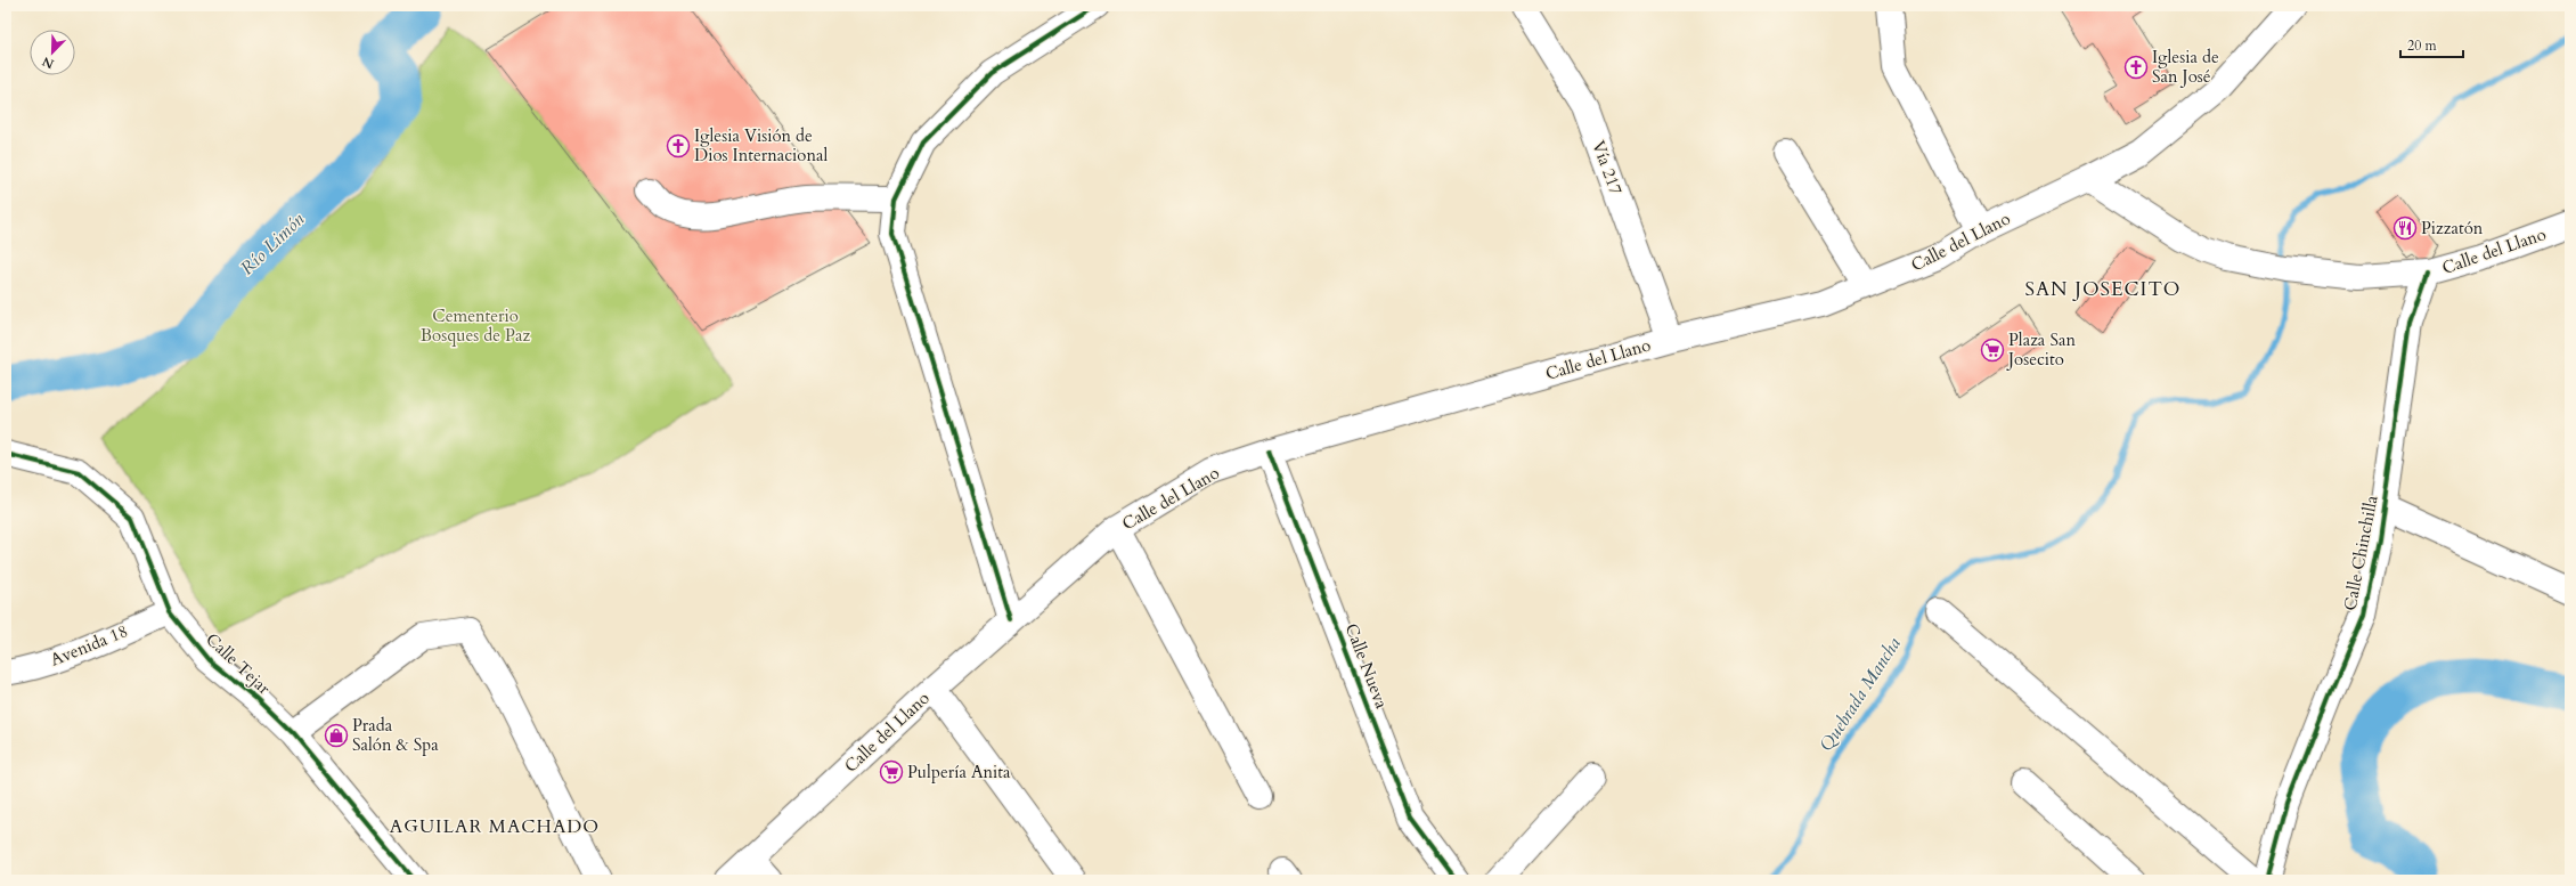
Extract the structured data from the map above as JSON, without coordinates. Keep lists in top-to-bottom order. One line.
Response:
{"streets":{"street":["Vía 217","Calle del Llano","Calle Chinchilla","Avenida 18","Calle Tejar","Calle Nueva"]},"crossings":[["Vía 217","Calle del Llano"],["Calle del Llano","Calle Chinchilla"],["Calle del Llano","Calle Nueva"],["Avenida 18","Calle Tejar"]],"districts":["SAN JOSECITO","AGUILAR MACHADO"],"water":["Río Limón","Quebrada Mancha"],"parks":["Cementerio Bosques de Paz"],"places":{"church":["Iglesia de San José","Iglesia Visión de Dios Internacional"],"restaurant":["Pizzatón"],"supermarket":["Plaza San Josecito","Pulpería Anita"],"shop":["Prada Salón & Spa"]},"scale_bar":"20 m","north":"bottom left"}
